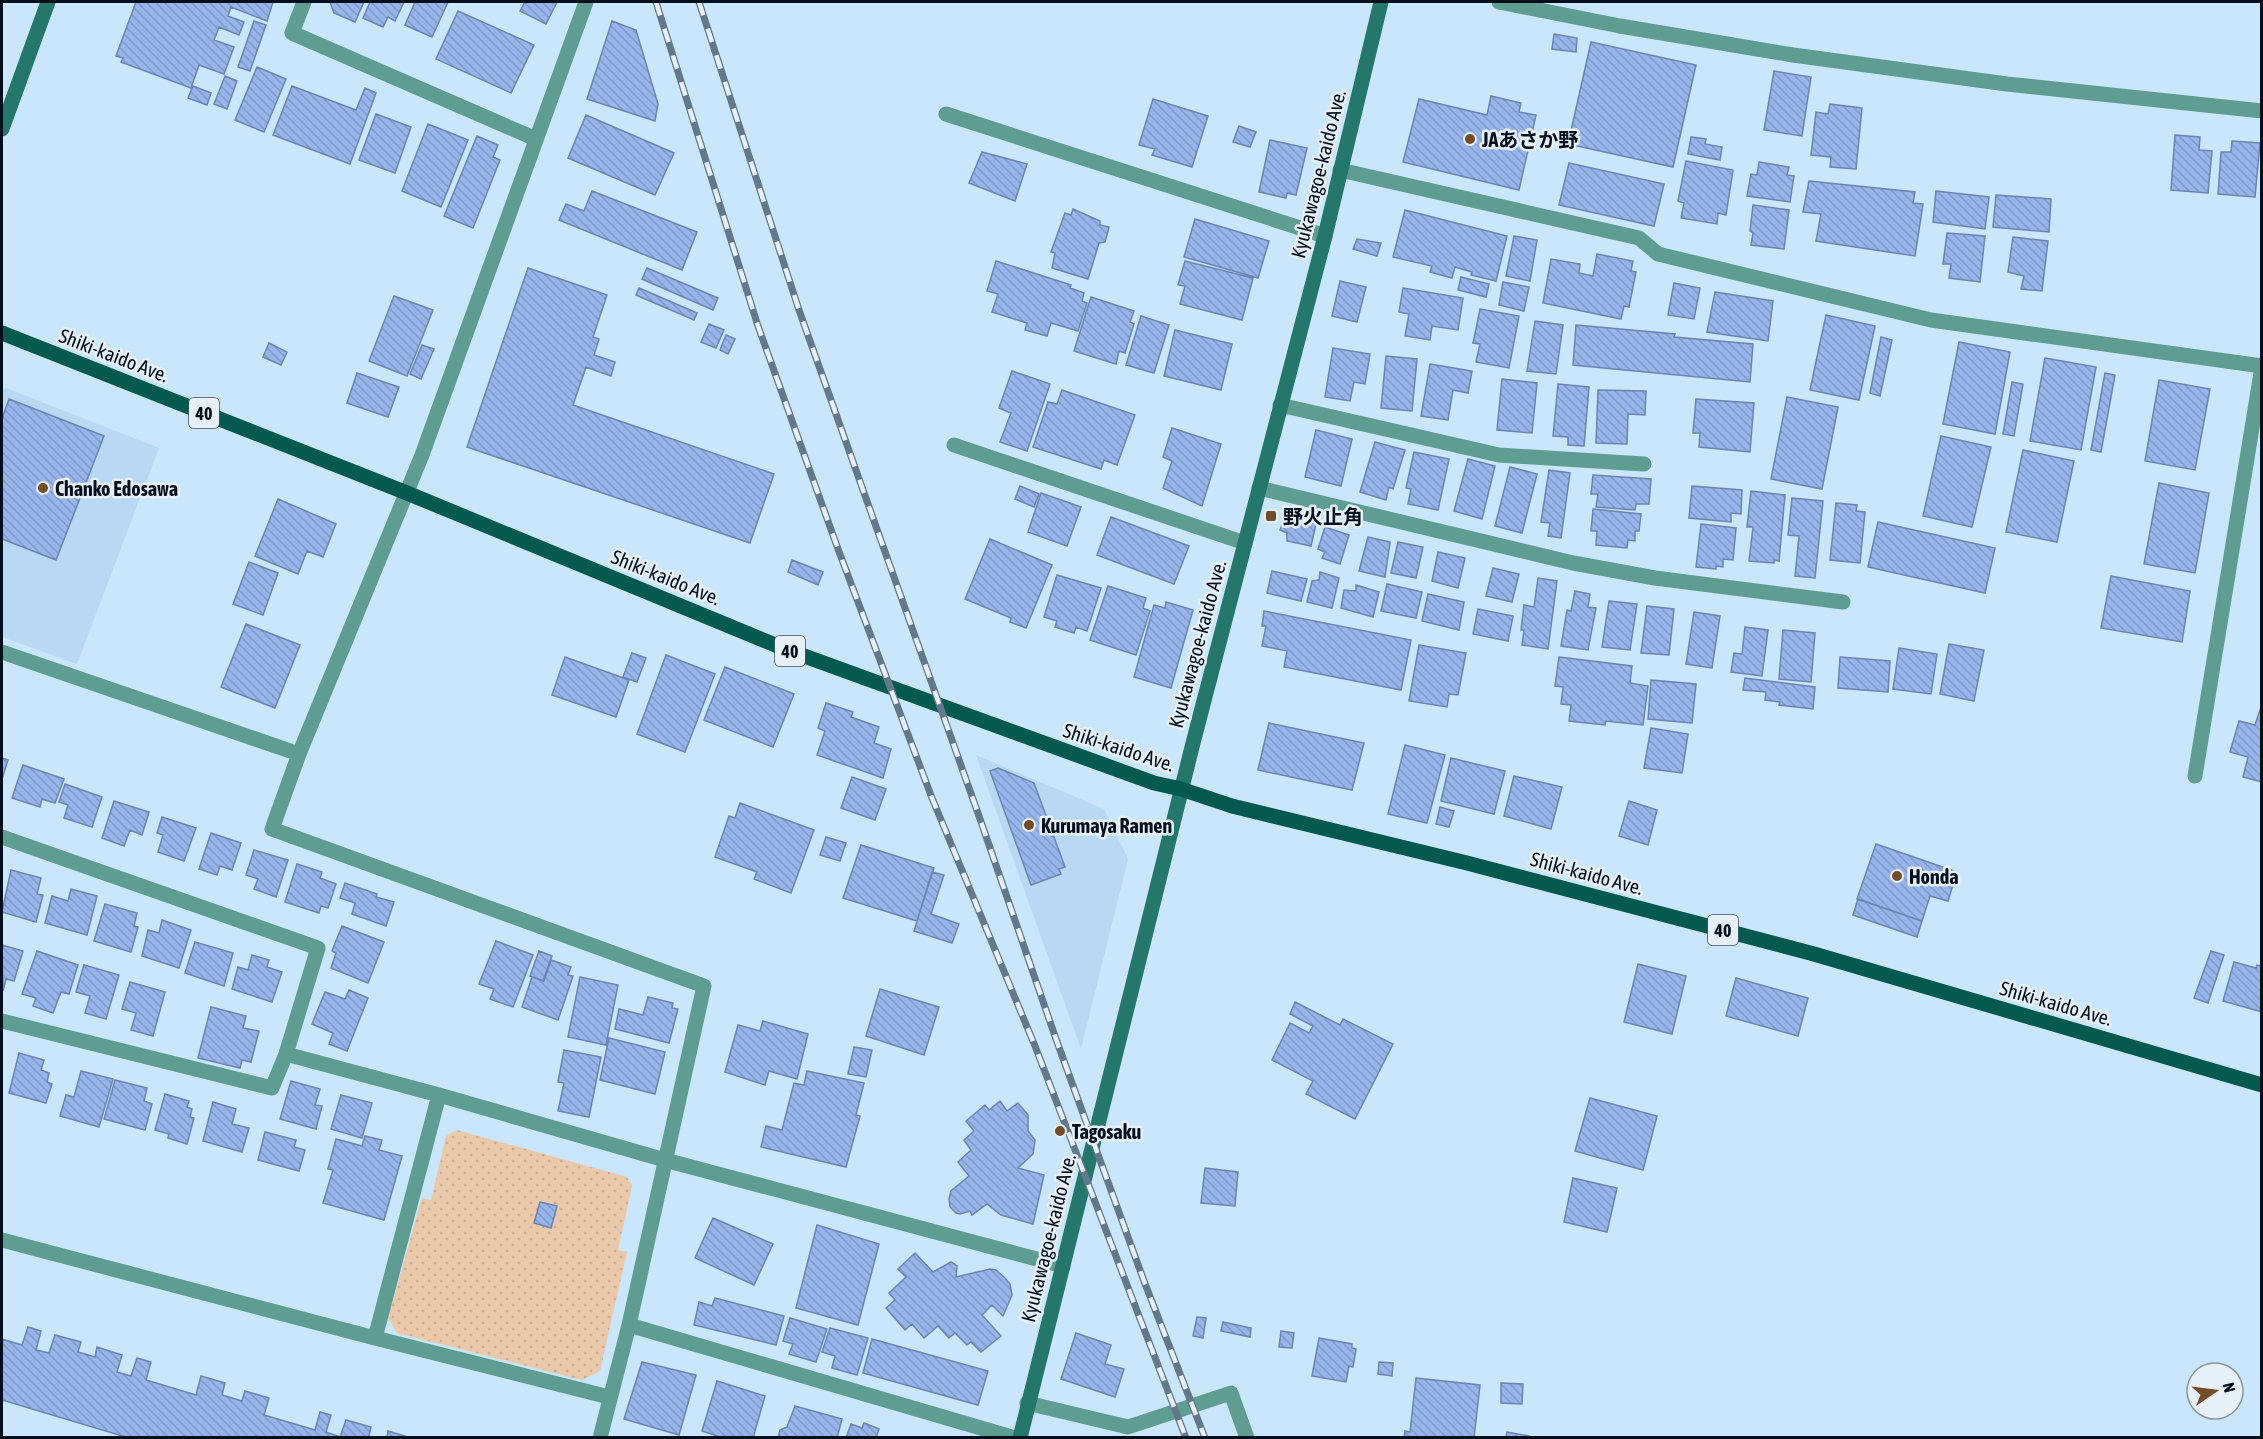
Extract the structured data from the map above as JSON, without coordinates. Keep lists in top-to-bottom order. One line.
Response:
{"streets":{"main road":["Kyukawagoe-kaido Ave.","Shiki-kaido Ave.","40"]},"crossings":[["Kyukawagoe-kaido Ave.","Shiki-kaido Ave."]],"places":{"other":["JAあさか野","Chanko Edosawa","Kurumaya Ramen","Honda","Tagosaku"],"transit":["野火止角"]},"north":"right"}
